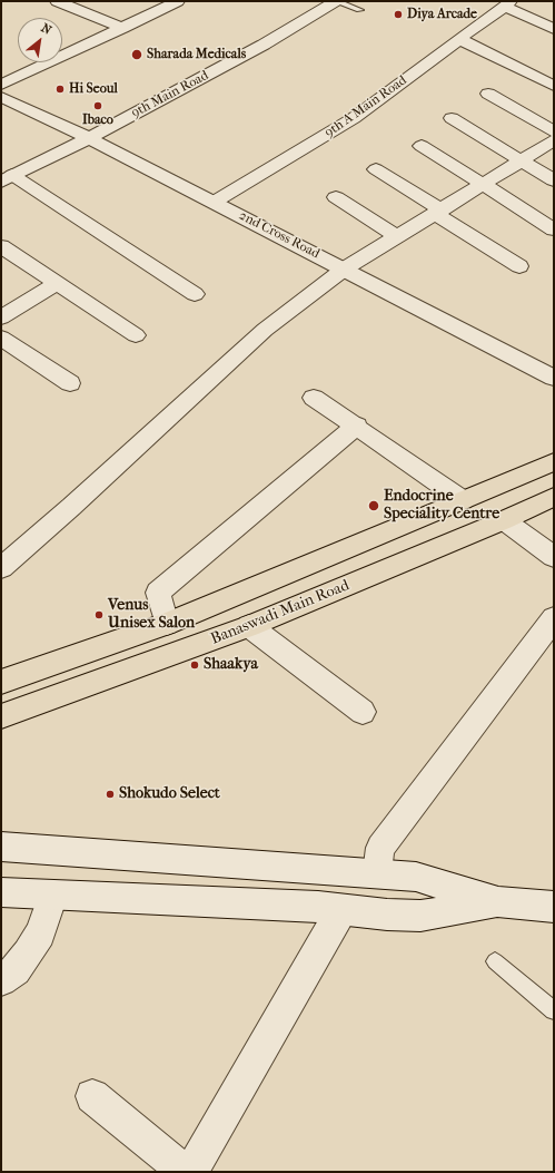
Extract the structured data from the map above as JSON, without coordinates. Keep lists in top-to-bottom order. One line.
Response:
{"streets":{"main road":["Banaswadi Main Road"],"street":["9th Main Road","9th A Main Road","2nd Cross Road"]},"crossings":[["9th Main Road","2nd Cross Road"],["9th A Main Road","2nd Cross Road"]],"places":["Diya Arcade","Sharada Medicals","Hi Seoul","Ibaco","Endocrine Speciality Centre","Venus Unisex Salon","Shaakya","Shokudo Select"],"north":"top right"}
